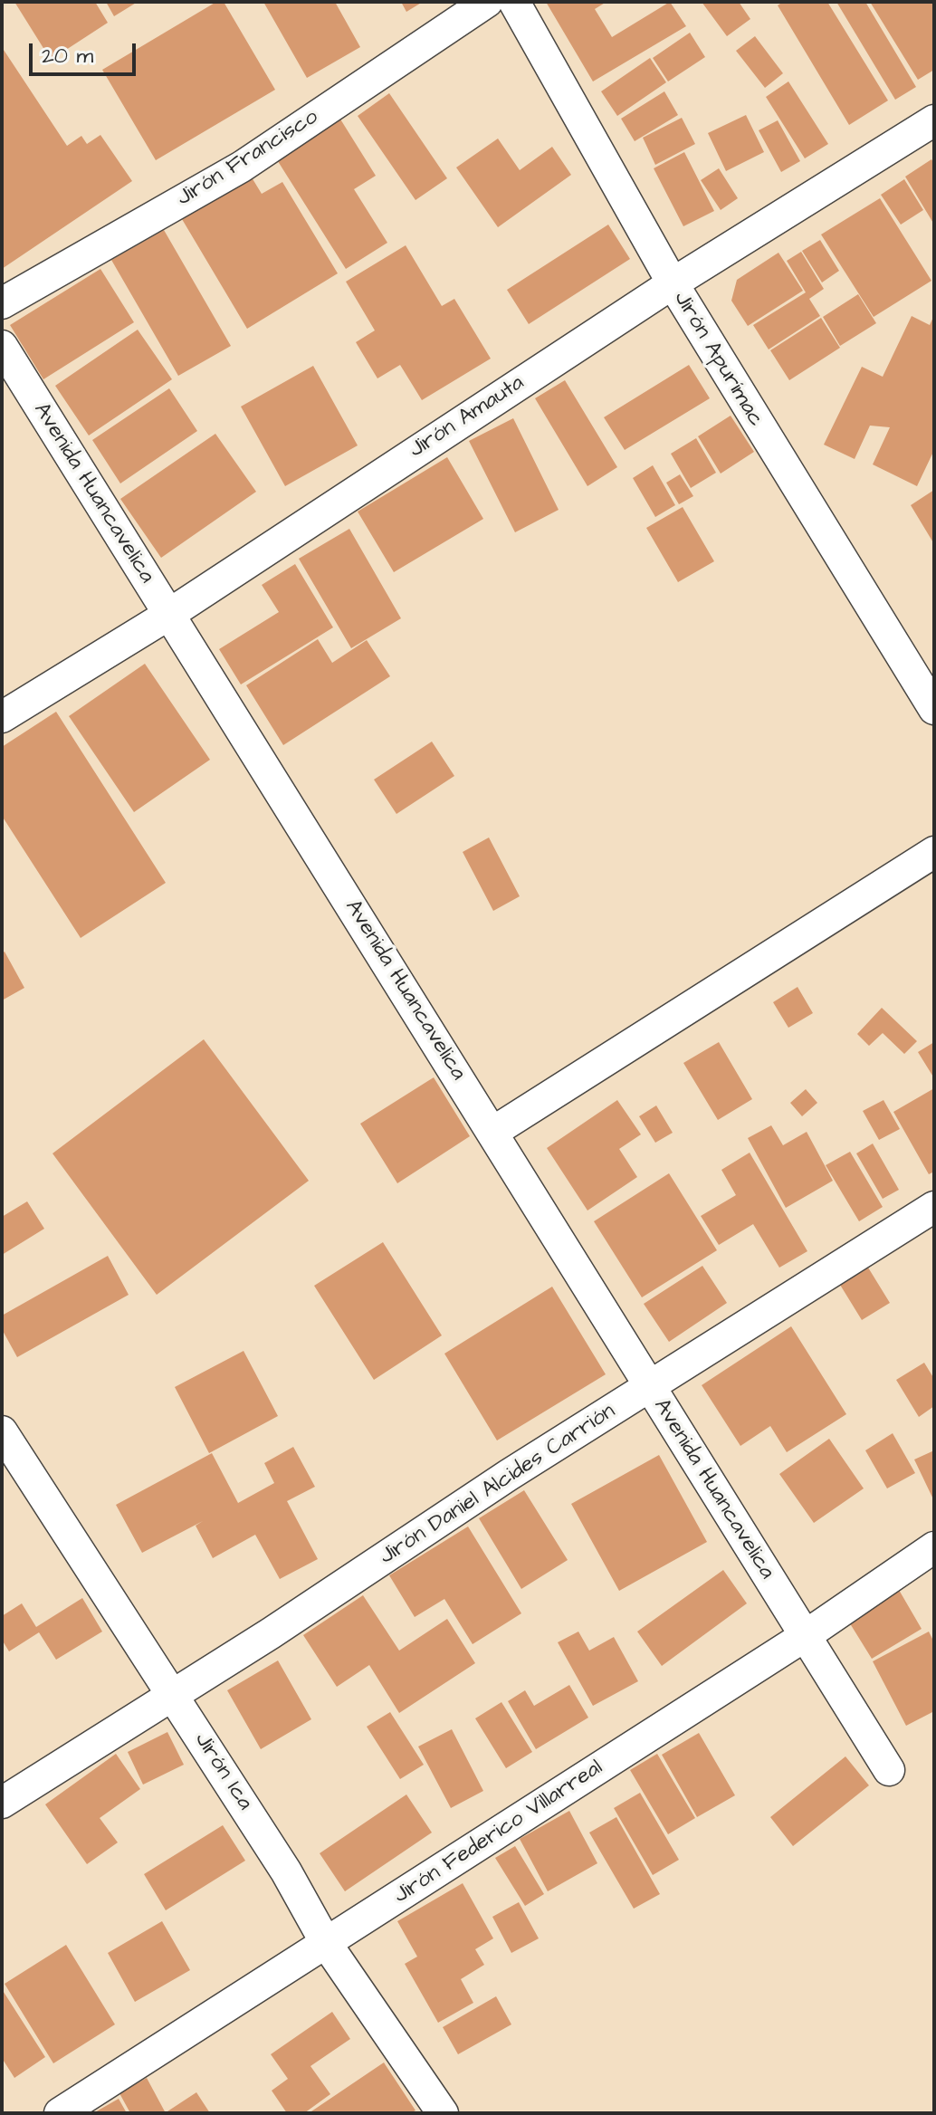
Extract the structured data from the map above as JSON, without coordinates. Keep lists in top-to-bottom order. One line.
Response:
{"streets":{"street":["Jirón Francisco","Jirón Apurímac","Jirón Amauta","Avenida Huancavelica","Jirón Daniel Alcides Carrión","Jirón Ica","Jirón Federico Villarreal"]},"crossings":[["Jirón Apurímac","Jirón Amauta"],["Jirón Amauta","Avenida Huancavelica"],["Avenida Huancavelica","Jirón Daniel Alcides Carrión"],["Avenida Huancavelica","Jirón Federico Villarreal"],["Jirón Daniel Alcides Carrión","Jirón Ica"],["Jirón Ica","Jirón Federico Villarreal"]],"scale_bar":"20 m"}
